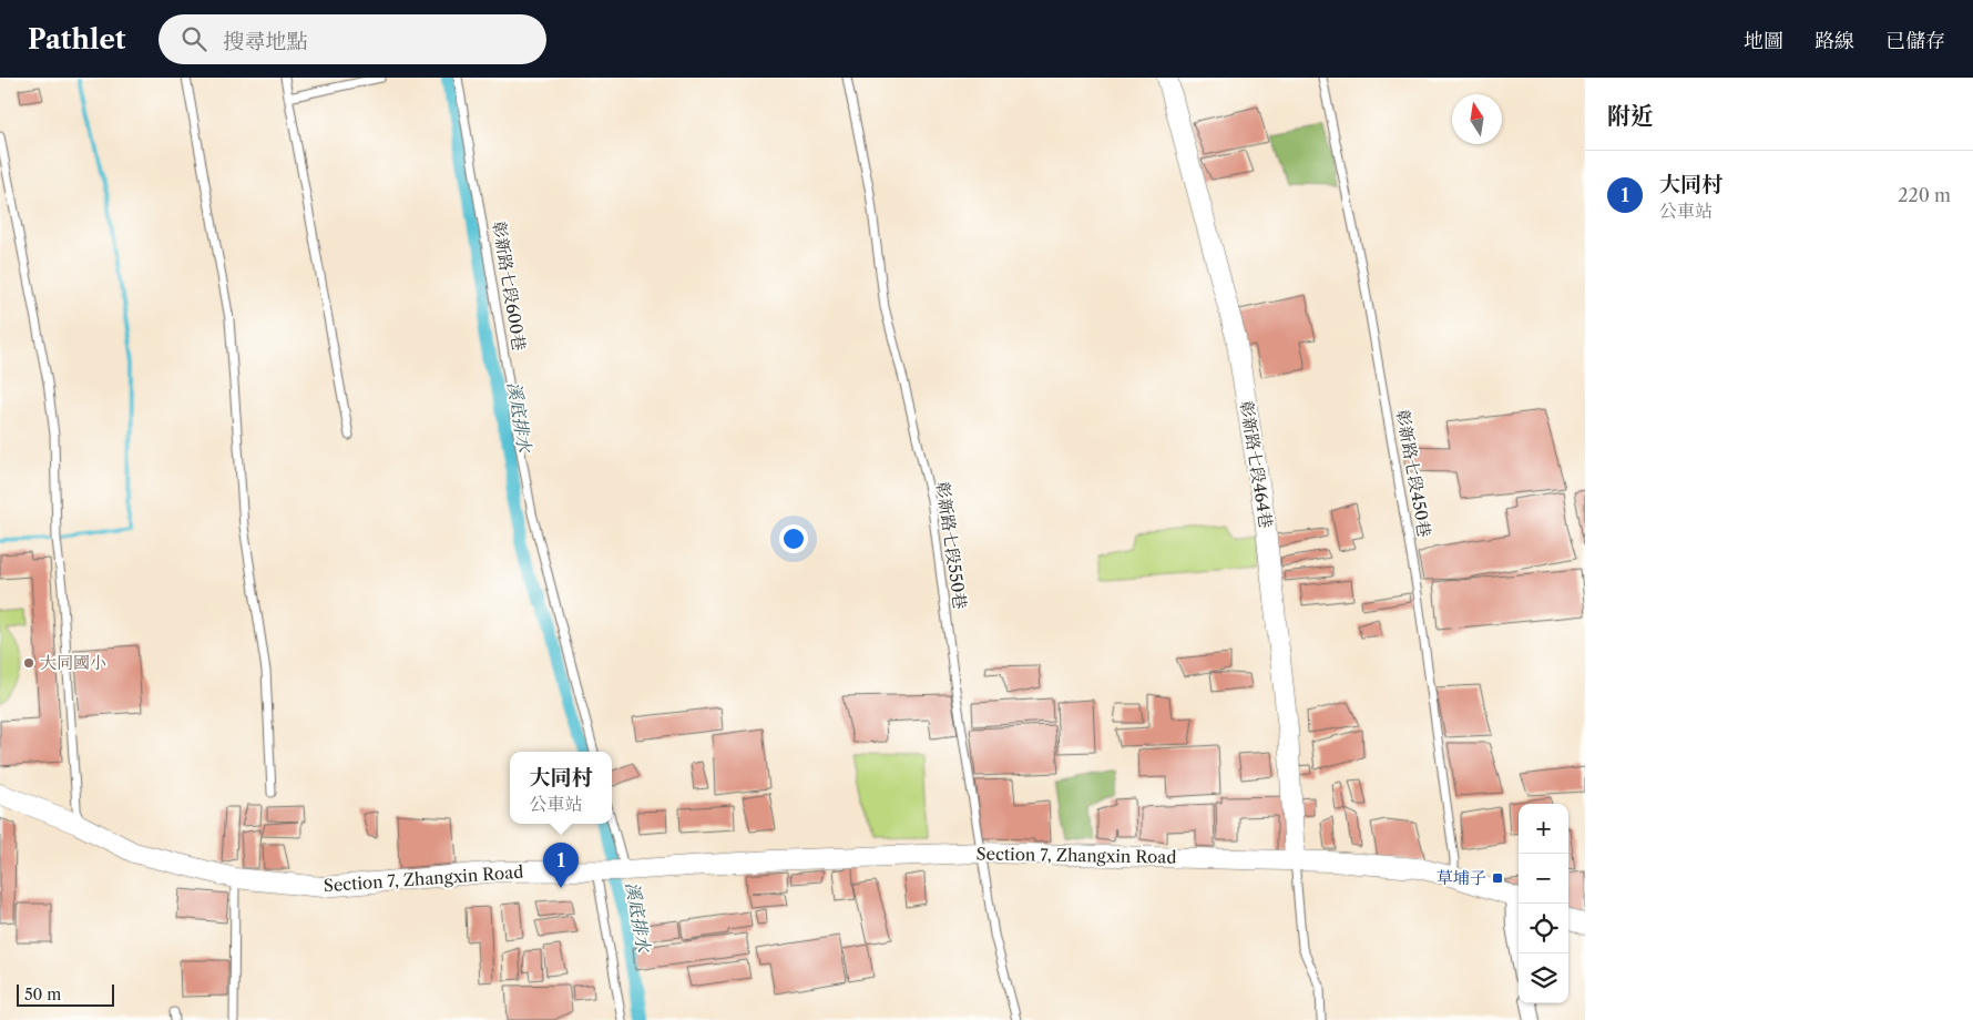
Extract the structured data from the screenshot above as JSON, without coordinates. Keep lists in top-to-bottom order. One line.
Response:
{"streets":{"street":["彰新路七段464巷","Section 7, Zhangxin Road"],"lane":["彰新路七段600巷","彰新路七段450巷","彰新路七段550巷"]},"crossings":[["彰新路七段464巷","Section 7, Zhangxin Road"],["彰新路七段450巷","Section 7, Zhangxin Road"],["彰新路七段550巷","Section 7, Zhangxin Road"]],"water":["溪底排水"],"places":{"other":["大同國小"],"transit":["草埔子"]},"scale_bar":"50 m","north":"top","page":{"header":"Pathlet","search":"搜尋地點","nav":["地圖","路線","已儲存"],"heading":"附近","list":[{"mark":"1","name":"大同村","note":"公車站","value":"220 m"}],"popup":["大同村","公車站"],"map_buttons":["+","−"],"pins":"1","scale":"50 m"}}
